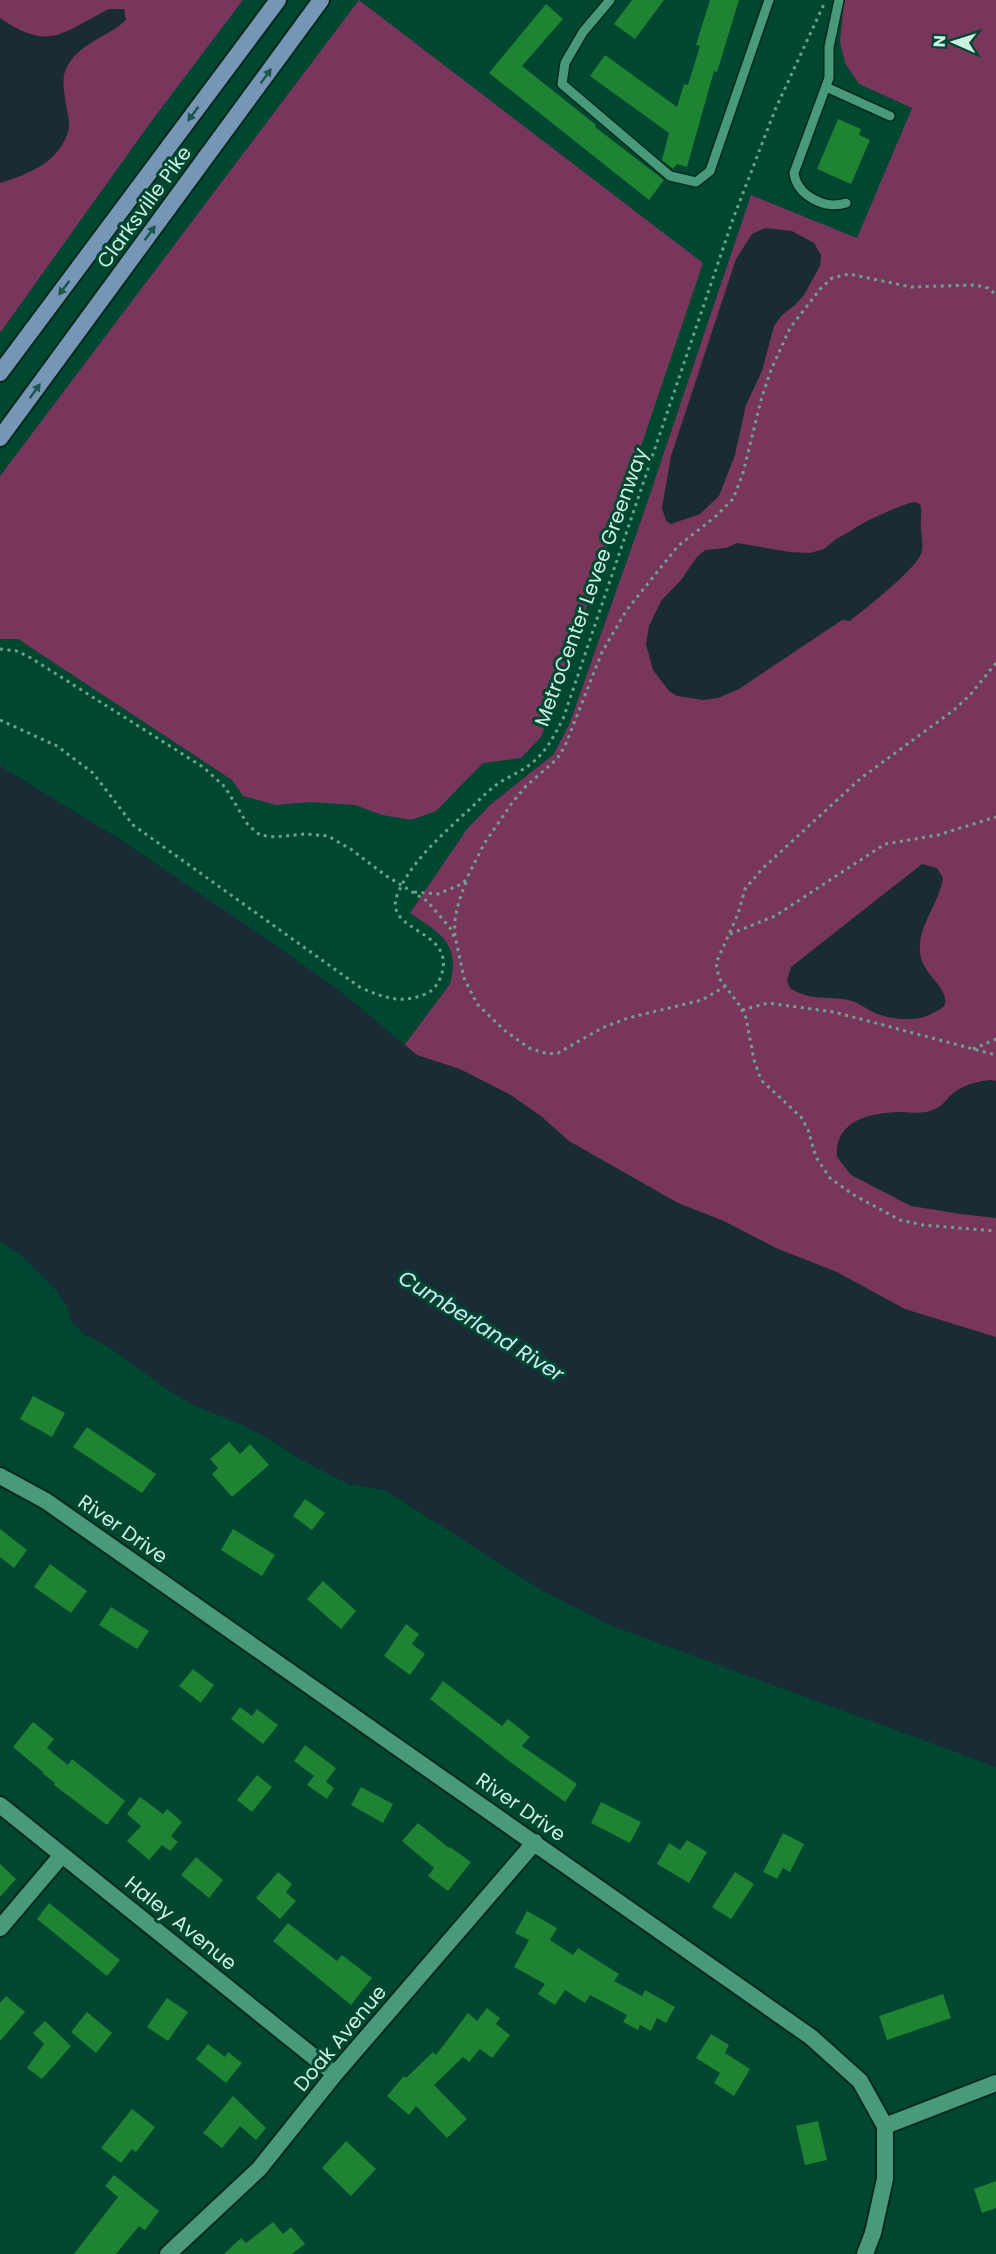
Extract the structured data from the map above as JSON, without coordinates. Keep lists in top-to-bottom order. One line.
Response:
{"streets":{"main road":["Clarksville Pike"],"street":["River Drive","Haley Avenue","Doak Avenue"],"path":["MetroCenter Levee Greenway"]},"crossings":[["River Drive","Doak Avenue"],["Haley Avenue","Doak Avenue"]],"water":["Cumberland River"],"north":"left"}
